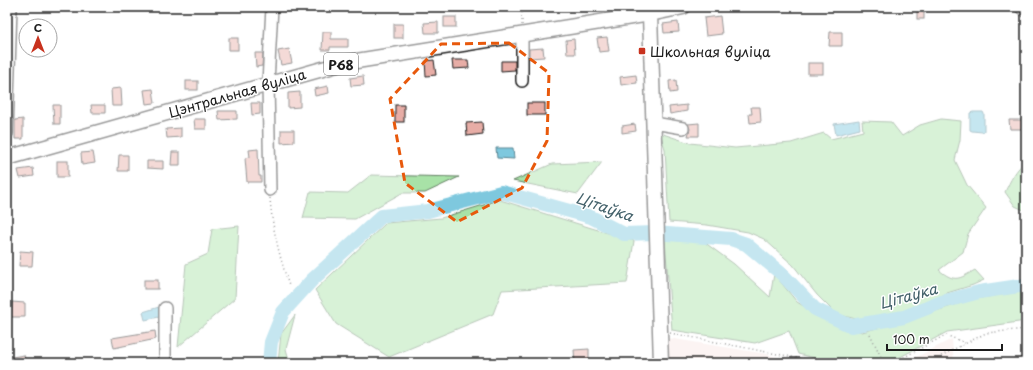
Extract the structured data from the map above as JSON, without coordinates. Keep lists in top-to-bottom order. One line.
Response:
{"streets":{"main road":["Р68","Цэнтральная вуліца"]},"water":["Цітаўка"],"places":{"transit":["Школьная вуліца"]},"scale_bar":"100 m","north":"top"}
